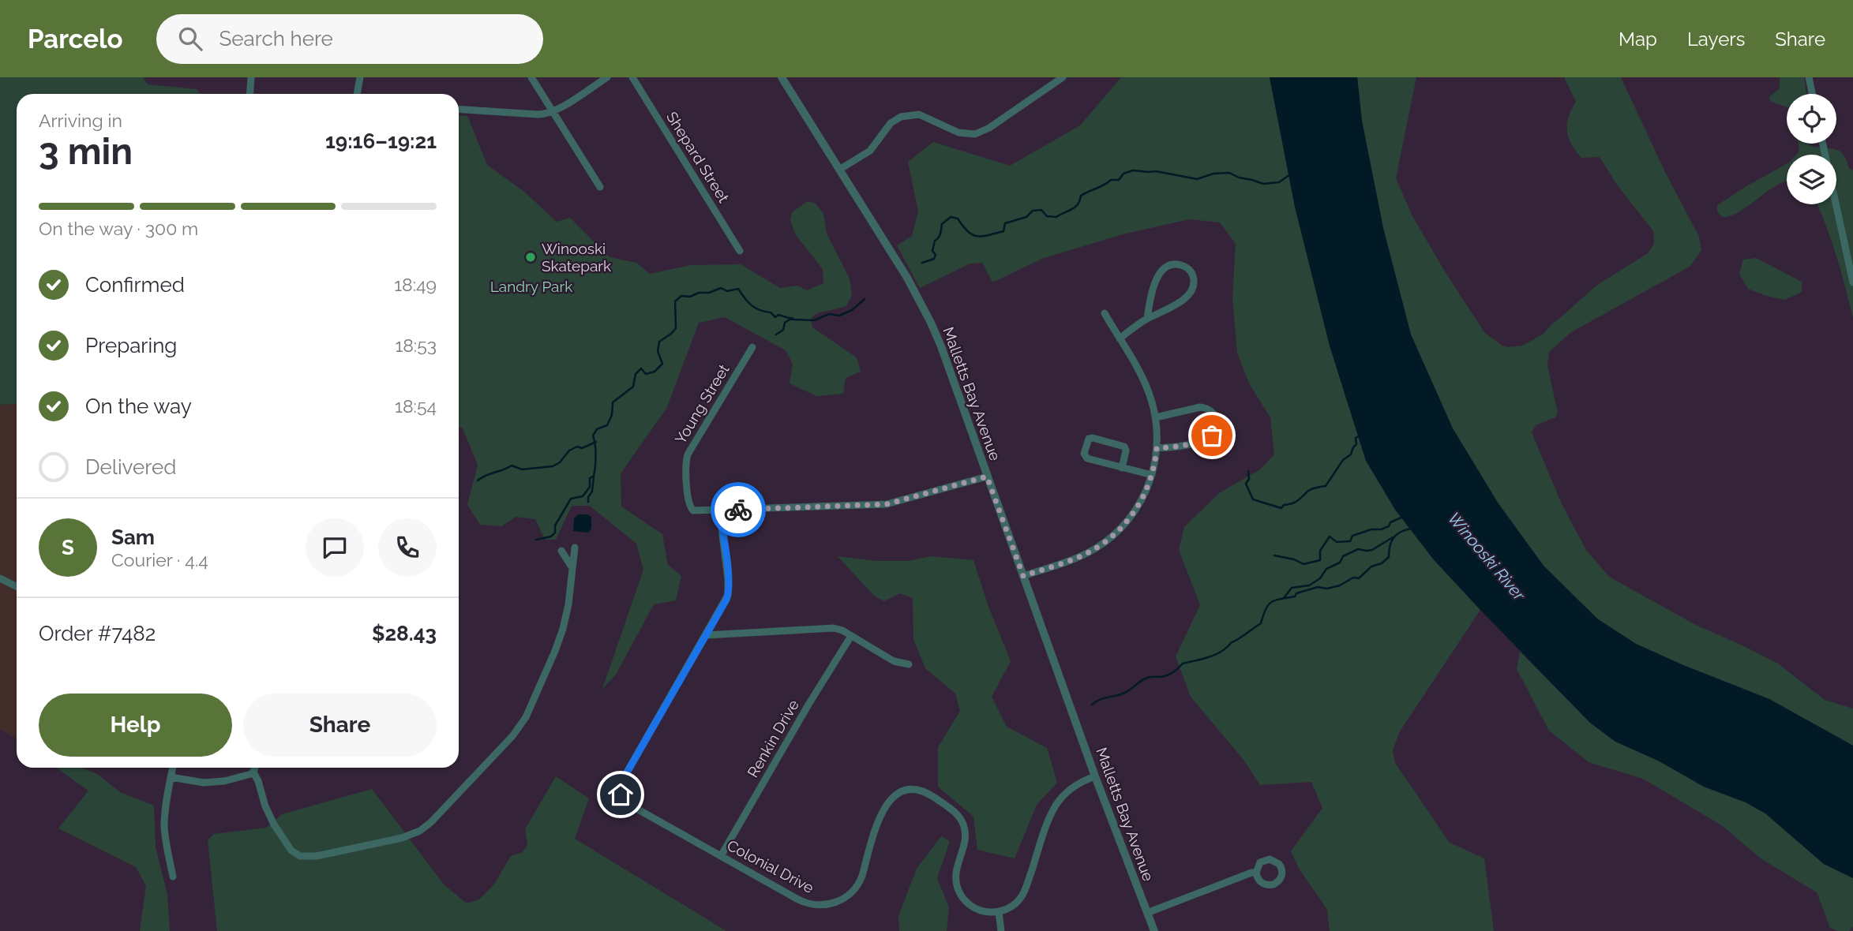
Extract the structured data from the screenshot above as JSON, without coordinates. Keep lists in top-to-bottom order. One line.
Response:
{"streets":{"street":["Shepard Street","Malletts Bay Avenue","Young Street","Renkin Drive","Colonial Drive"]},"crossings":[["Malletts Bay Avenue","Young Street"],["Young Street","Colonial Drive"],["Renkin Drive","Colonial Drive"]],"water":["Winooski River"],"parks":["Landry Park"],"places":["Winooski Skatepark"],"page":{"header":"Parcelo","search":"Search here","nav":["Map","Layers","Share"],"heading":["3 min","Arriving in","19:16–19:21"],"panel":["Sam","Courier · 4.4","Order #7482","$28.43"],"bar":"On the way · 300 m","list":[["Confirmed","18:49"],["Preparing","18:53"],["On the way","18:54"],"Delivered"],"round":"S","buttons":["Help","Share"]}}
